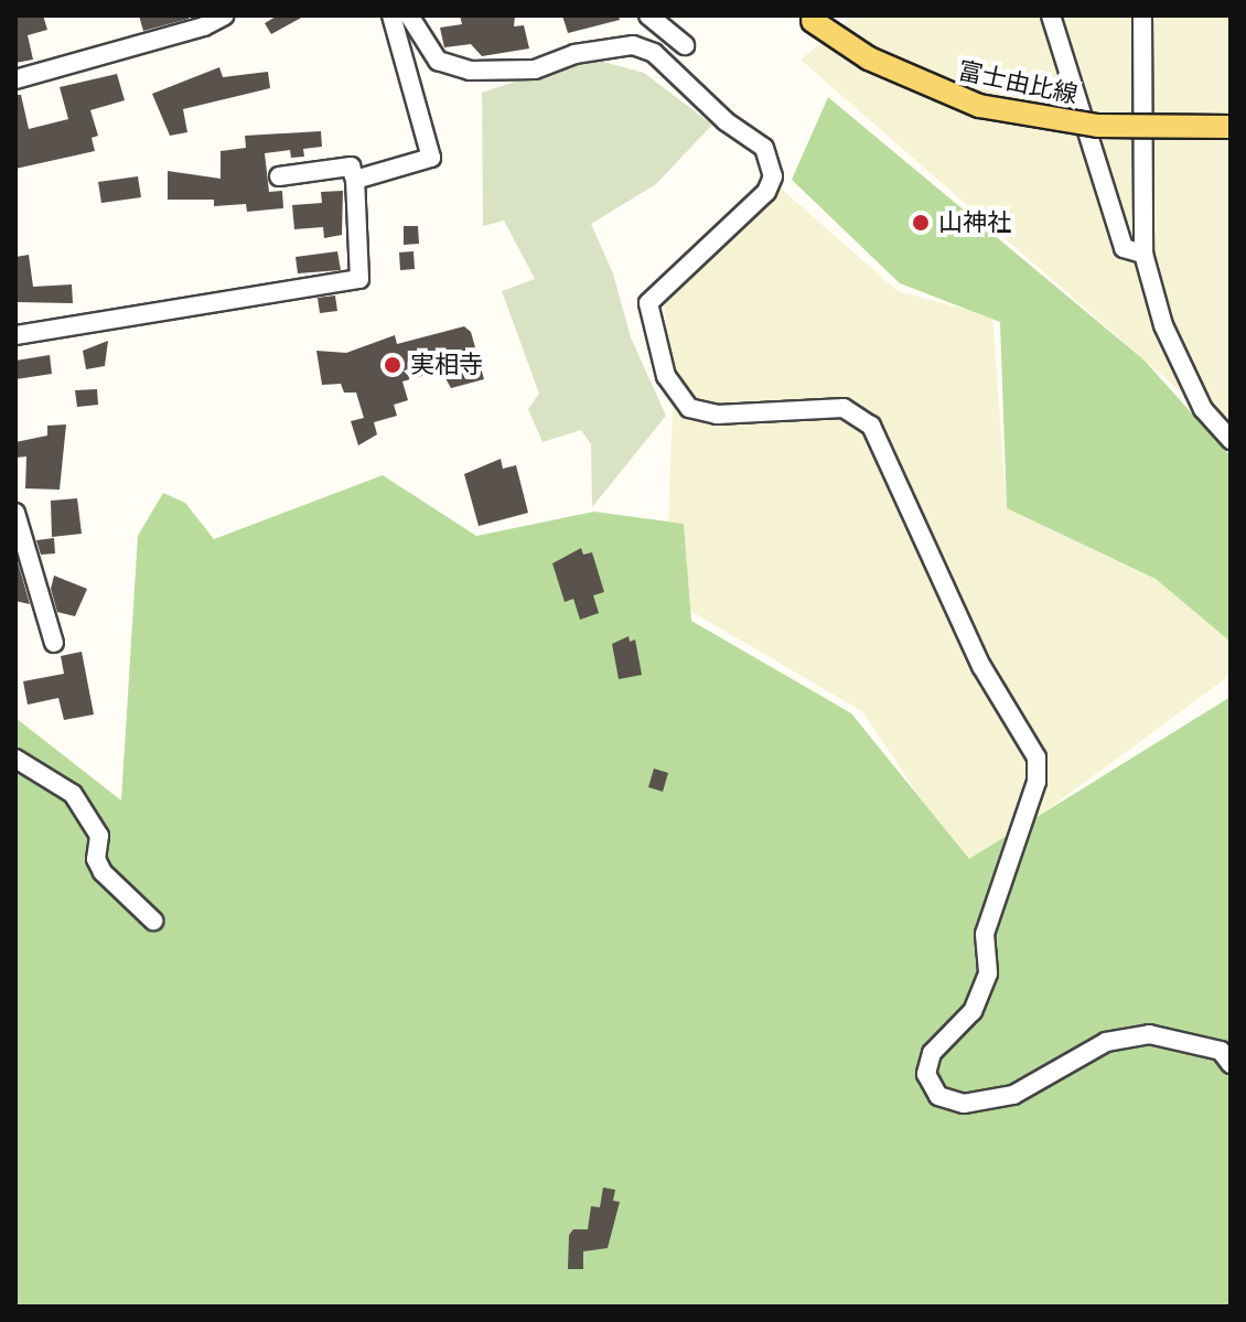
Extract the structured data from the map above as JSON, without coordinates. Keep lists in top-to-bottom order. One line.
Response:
{"streets":{"main road":["富士由比線"]},"places":["山神社","実相寺"]}
